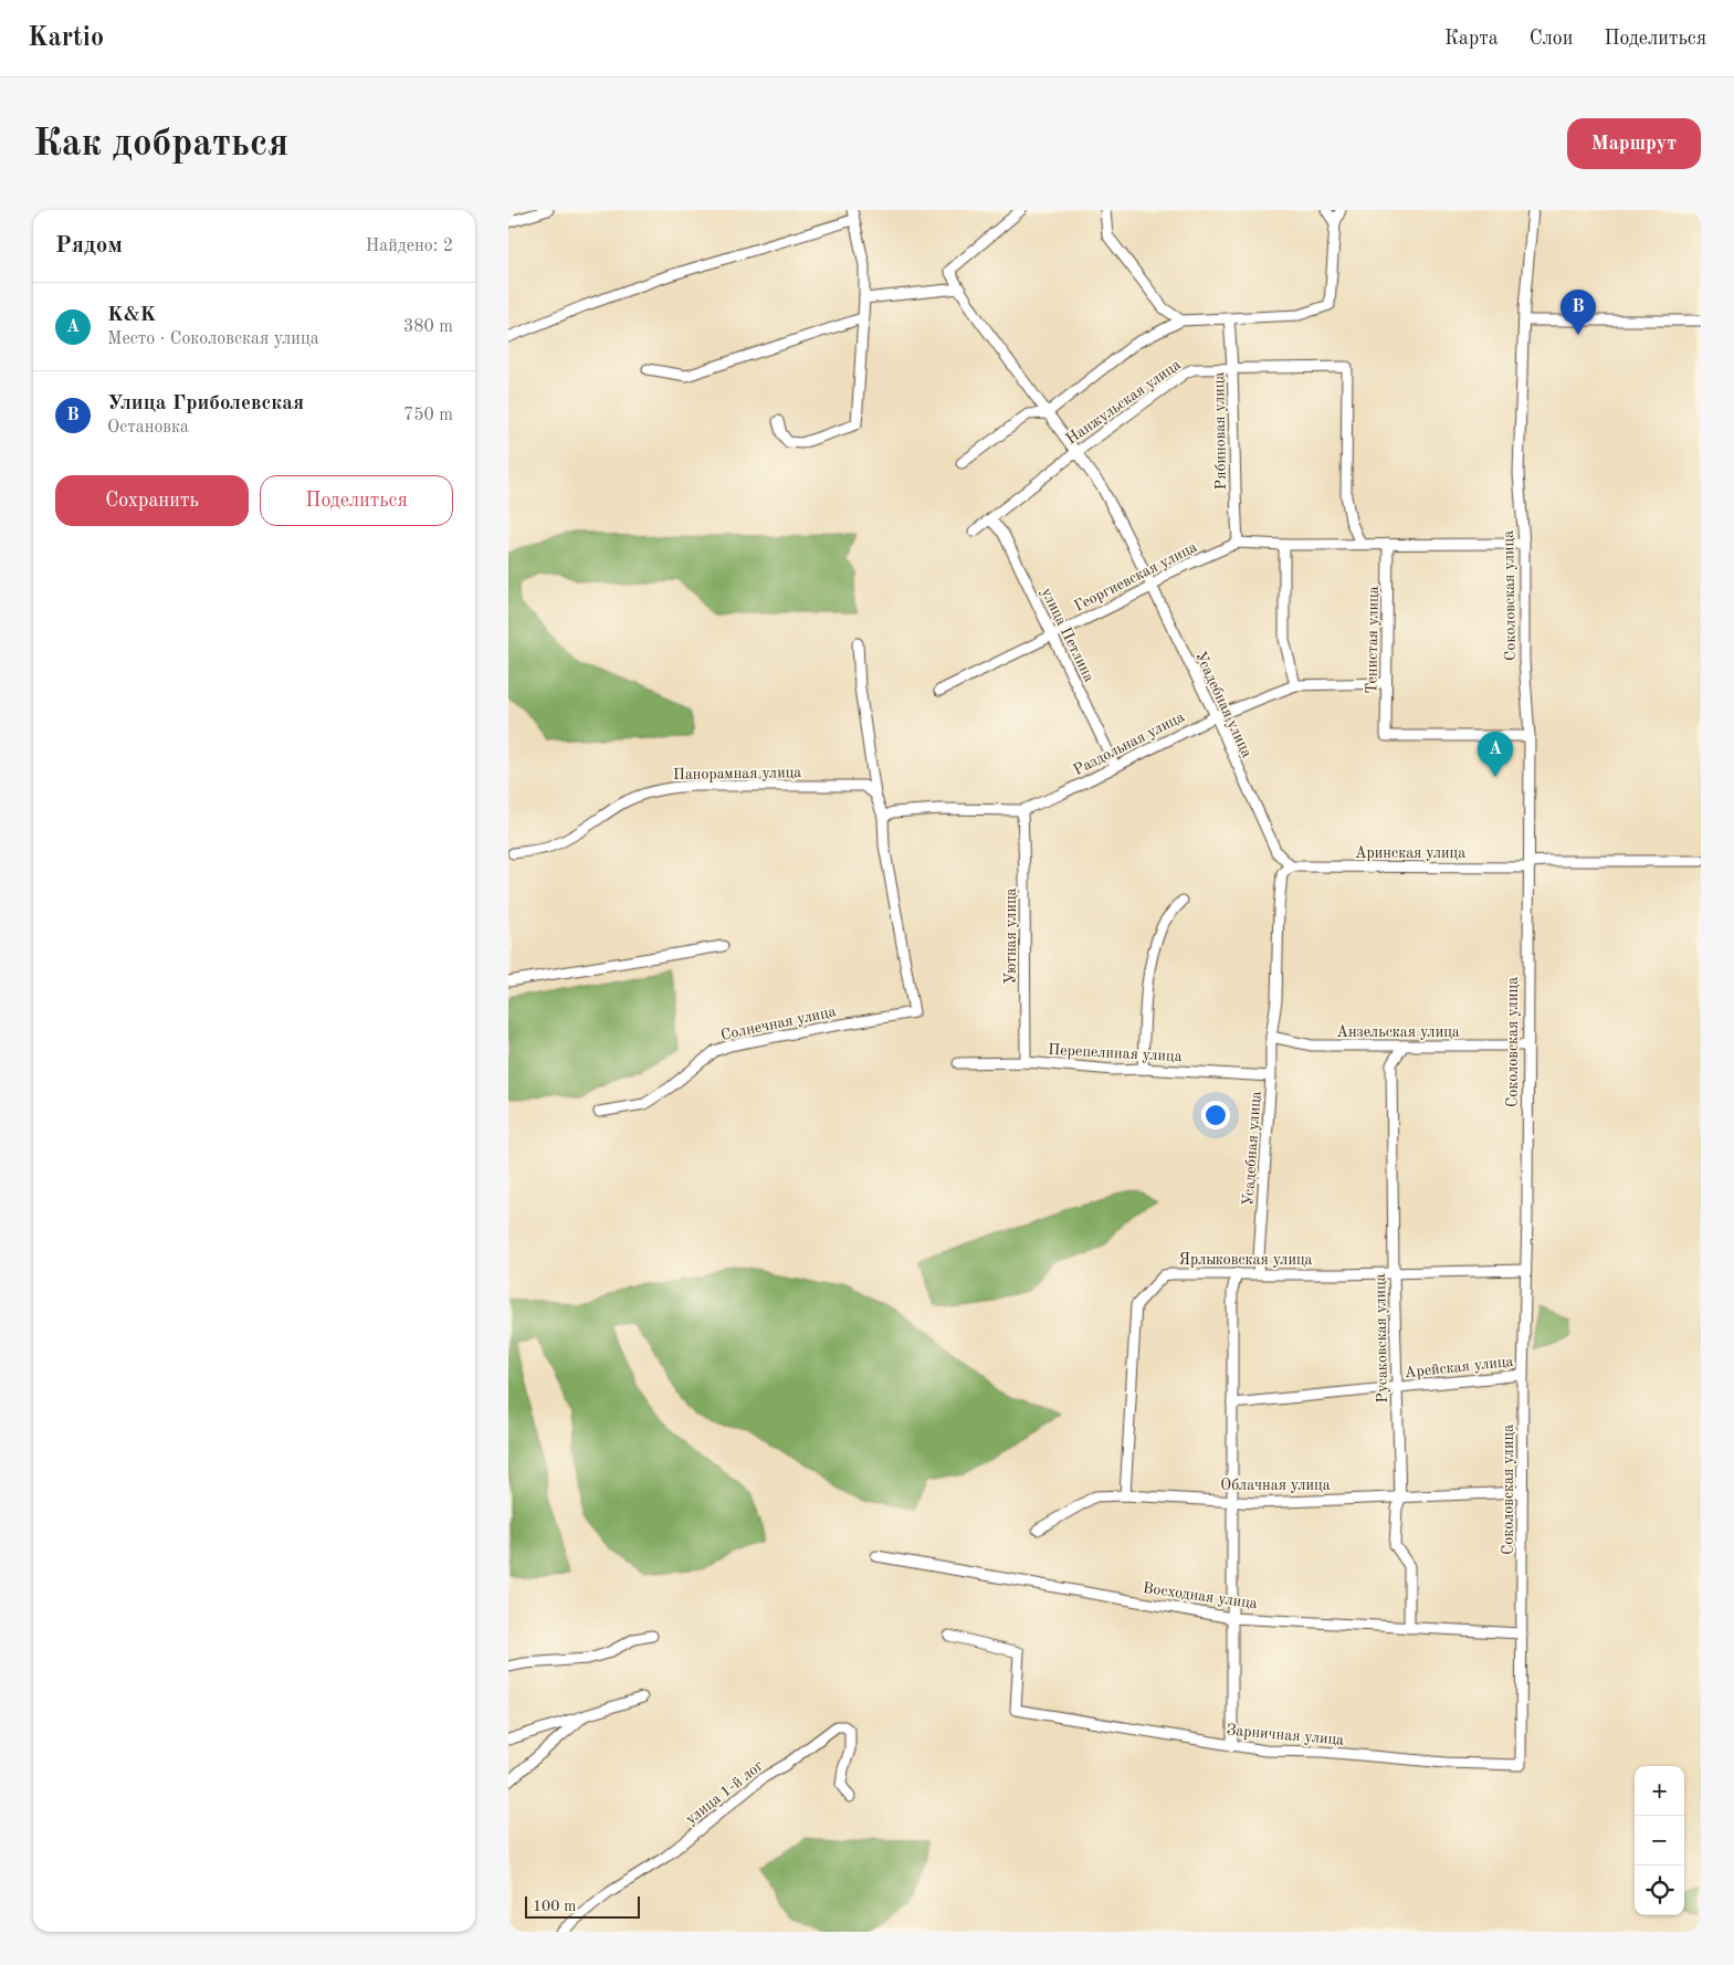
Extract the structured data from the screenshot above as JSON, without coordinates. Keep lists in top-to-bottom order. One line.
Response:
{"streets":{"street":["Нанжульская улица","Рябиновая улица","Георгиевская улица","Соколовская улица","улица Петлина","Тенистая улица","Усадебная улица","Раздольная улица","Панорамная улица","Аринская улица","Уютная улица","Солнечная улица","Анзельская улица","Перепелиная улица","Ярлыковская улица","Русаковская улица","Арейская улица","Облачная улица","Восходная улица","Зарничная улица","улица 1-й лог"]},"crossings":[["Нанжульская улица","Рябиновая улица"],["Нанжульская улица","Георгиевская улица"],["Нанжульская улица","улица Петлина"],["Нанжульская улица","Усадебная улица"],["Рябиновая улица","Георгиевская улица"],["Георгиевская улица","Соколовская улица"],["Георгиевская улица","улица Петлина"],["Георгиевская улица","Тенистая улица"],["Георгиевская улица","Усадебная улица"],["Соколовская улица","Тенистая улица"],["Соколовская улица","Аринская улица"],["Соколовская улица","Анзельская улица"],["Соколовская улица","Ярлыковская улица"],["Соколовская улица","Арейская улица"],["Соколовская улица","Облачная улица"],["Соколовская улица","Восходная улица"],["Соколовская улица","Зарничная улица"],["улица Петлина","Раздольная улица"],["Тенистая улица","Раздольная улица"],["Усадебная улица","Раздольная улица"],["Усадебная улица","Аринская улица"],["Усадебная улица","Анзельская улица"],["Усадебная улица","Перепелиная улица"],["Усадебная улица","Ярлыковская улица"],["Раздольная улица","Уютная улица"],["Раздольная улица","Солнечная улица"],["Уютная улица","Перепелиная улица"],["Анзельская улица","Русаковская улица"],["Ярлыковская улица","Русаковская улица"],["Ярлыковская улица","Облачная улица"],["Русаковская улица","Арейская улица"],["Русаковская улица","Облачная улица"],["Русаковская улица","Восходная улица"]],"scale_bar":"100 m","page":{"header":"Kartio","nav":["Карта","Слои","Поделиться"],"buttons":["Маршрут",["Сохранить","Поделиться"]],"title":"Как добраться","heading":["Рядом","Найдено: 2"],"list":[{"mark":"A","name":"K&K","note":"Место · Соколовская улица","value":"380 m"},{"mark":"B","name":"Улица Гриболевская","note":"Остановка","value":"750 m"}],"pins":["B","A"],"map_buttons":["+","−"],"scale":"100 m"}}
